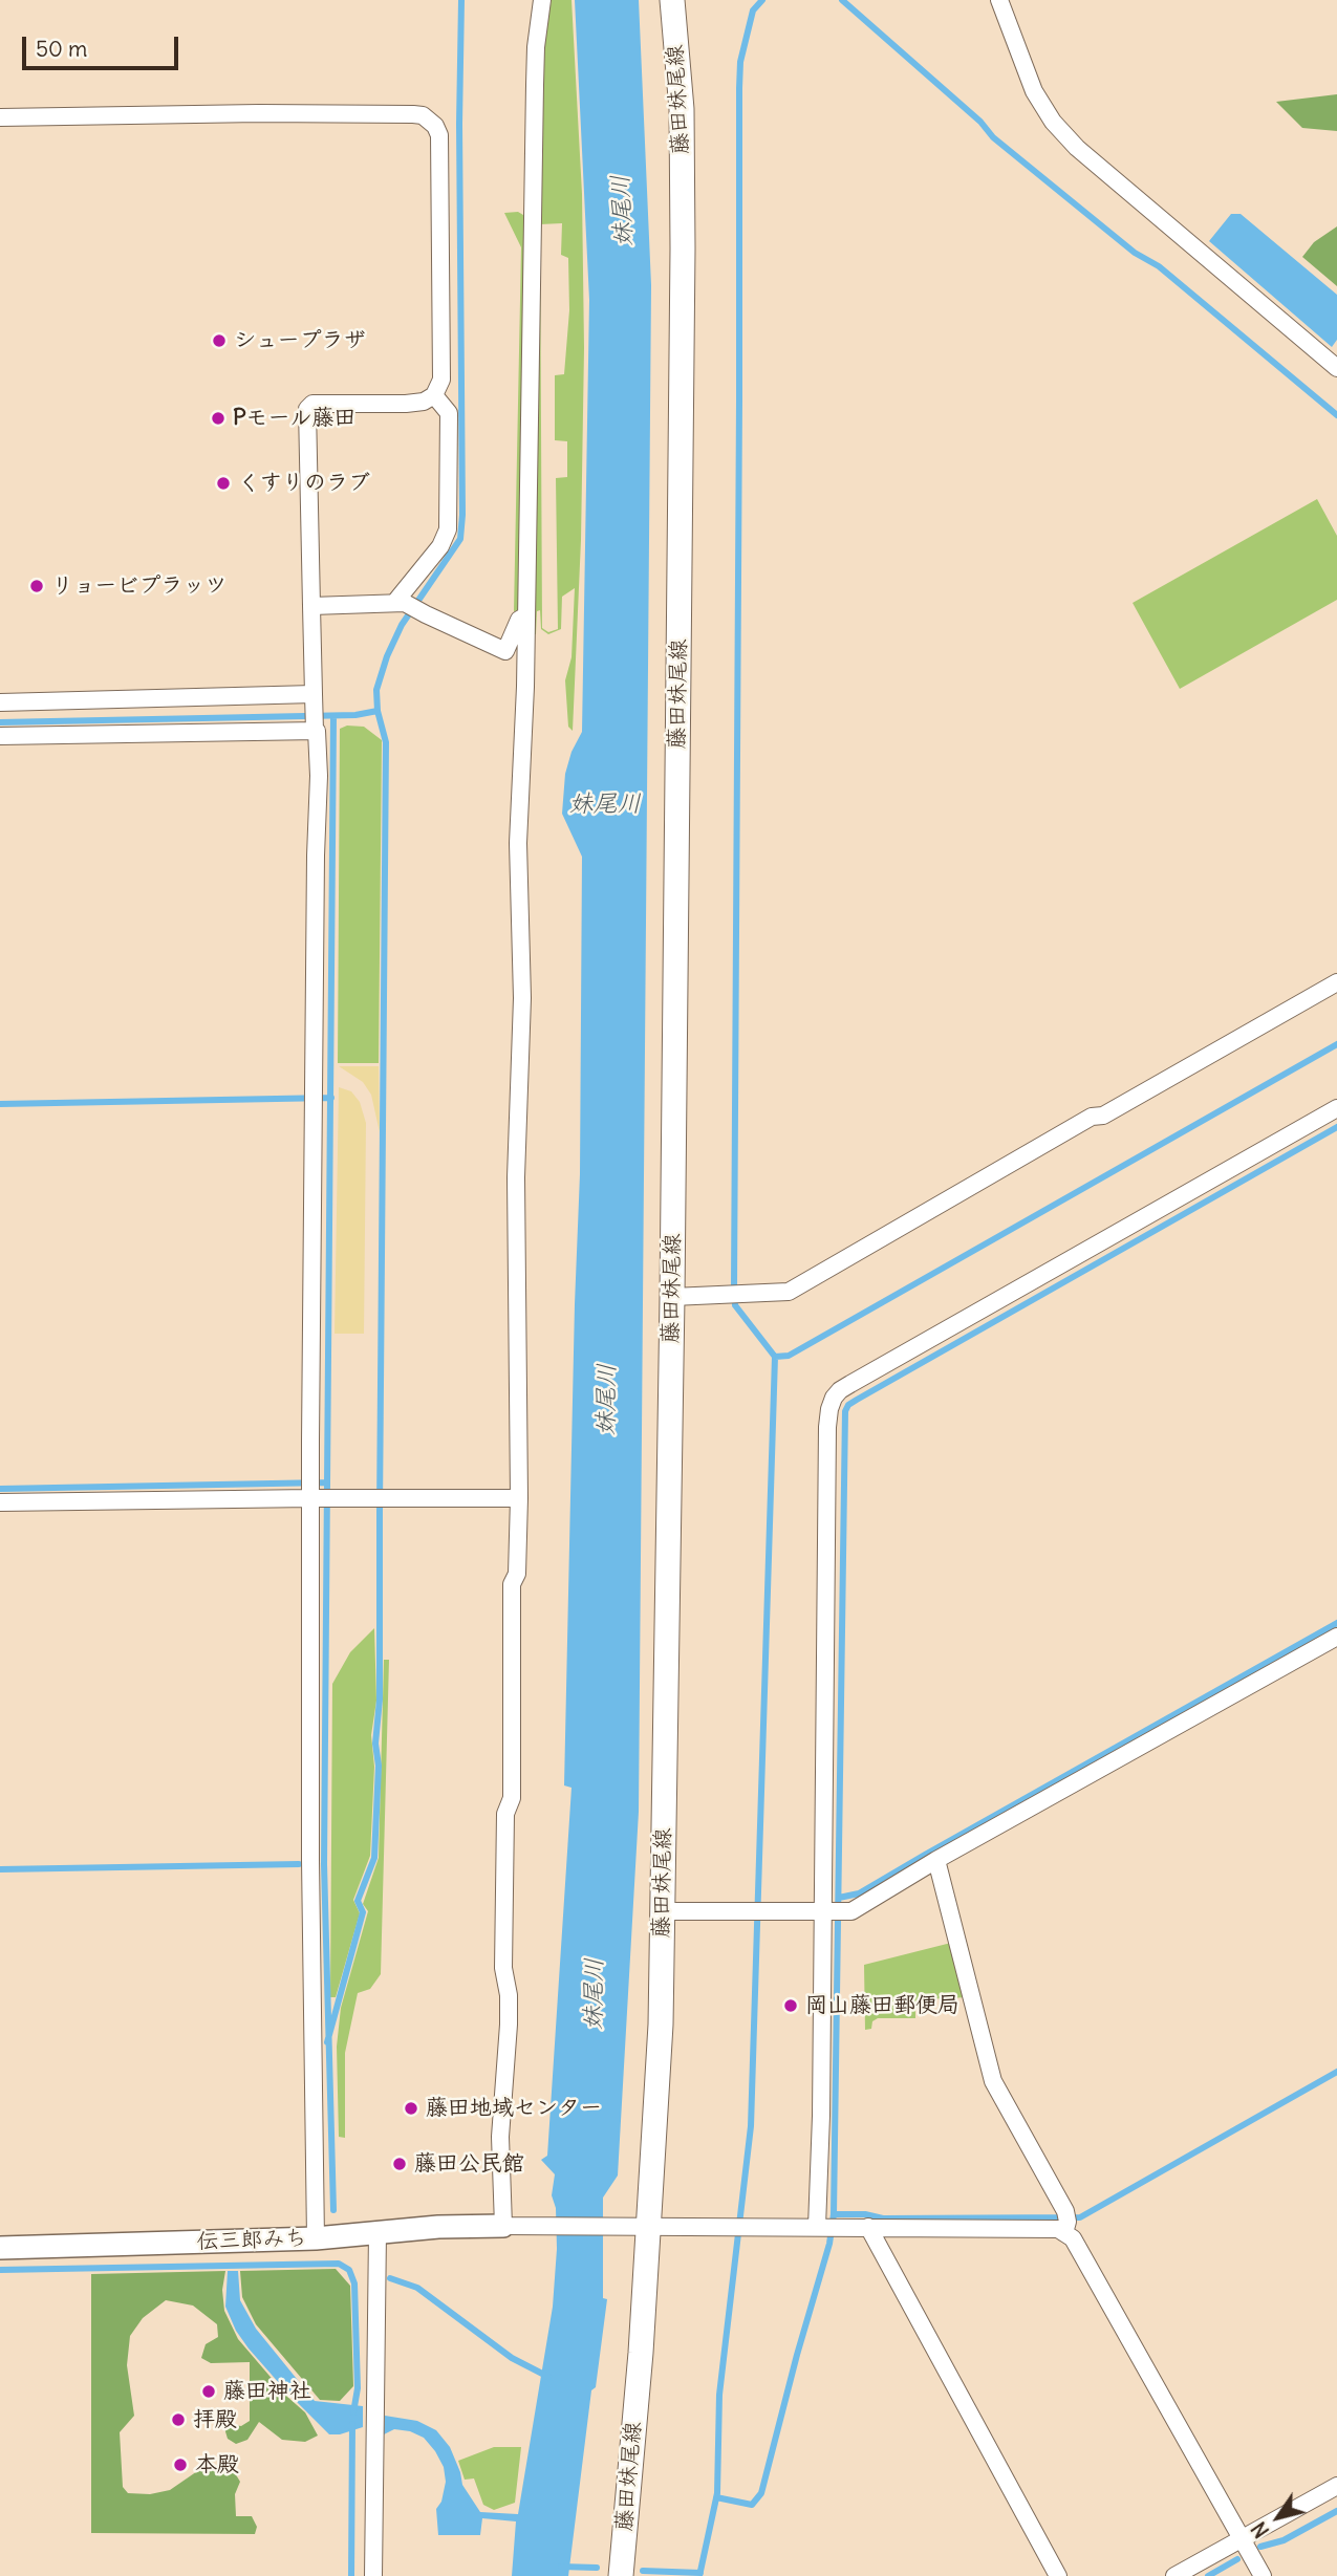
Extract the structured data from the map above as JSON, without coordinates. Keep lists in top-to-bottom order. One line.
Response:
{"streets":{"main road":["藤田妹尾線"],"street":["伝三郎みち"]},"water":["妹尾川"],"places":["シュープラザ","Pモール藤田","くすりのラブ","リョービプラッツ","岡山藤田郵便局","藤田地域センター","藤田公民館","藤田神社","拝殿","本殿"],"scale_bar":"50 m","north":"bottom left"}
